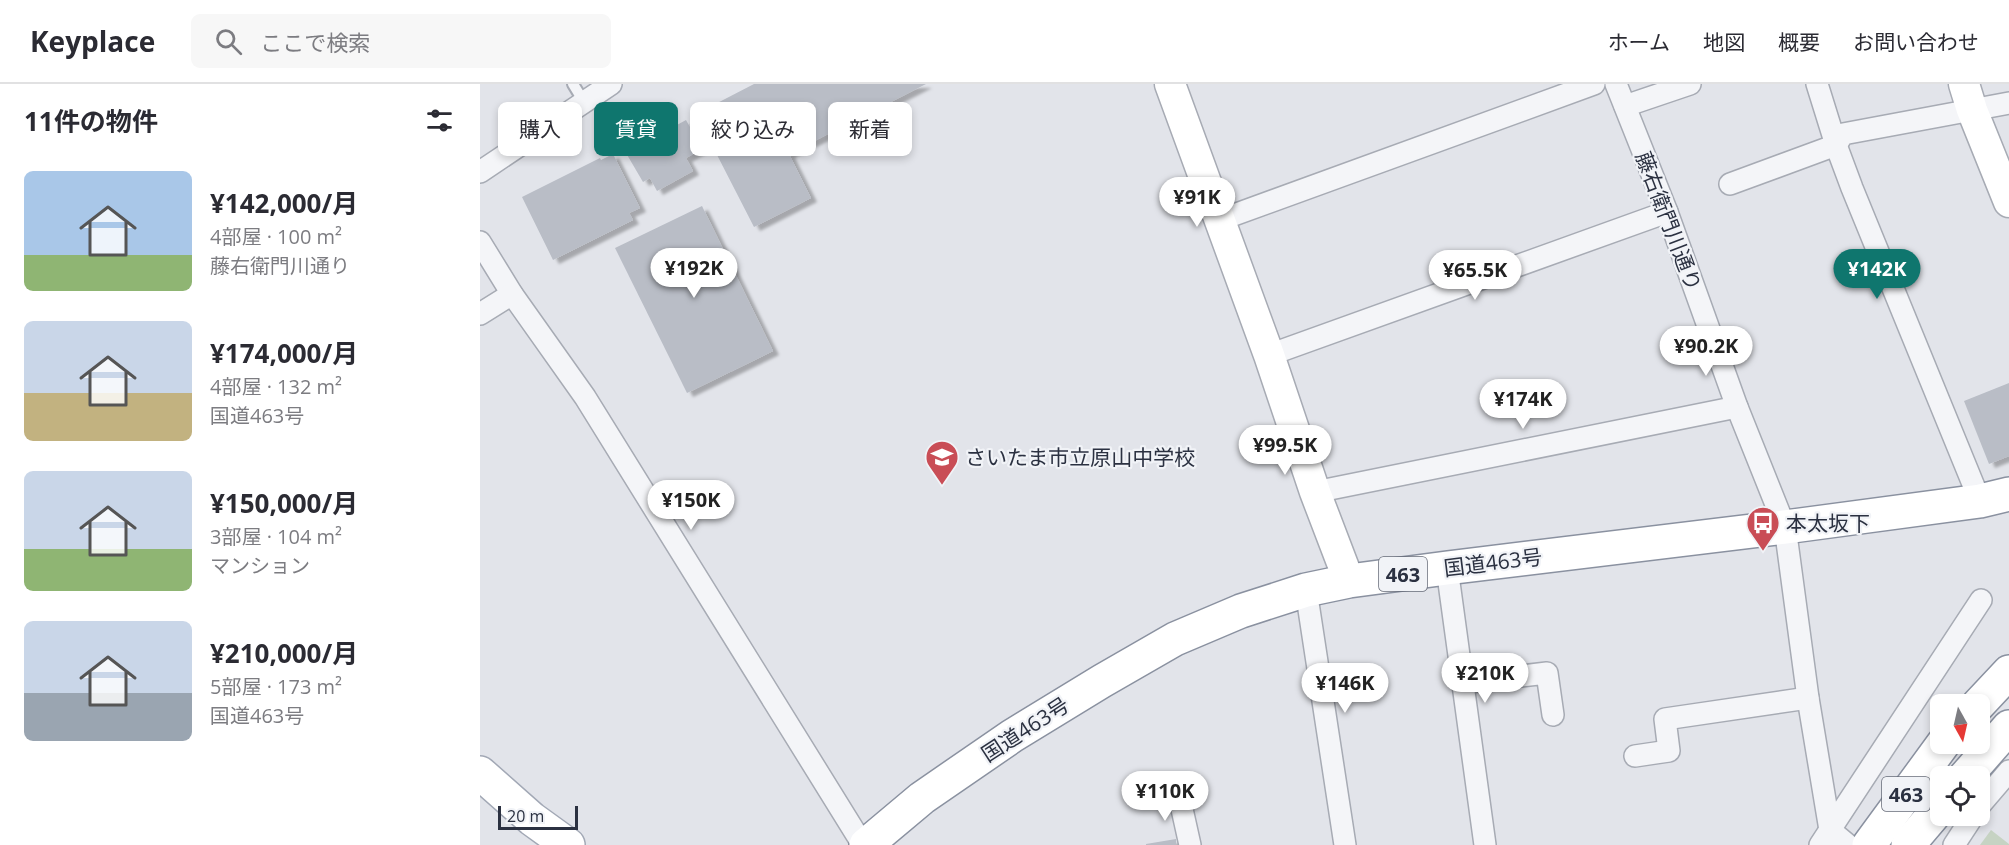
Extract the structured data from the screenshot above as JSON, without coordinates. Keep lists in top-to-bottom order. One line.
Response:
{"streets":{"main road":["国道463号","463"],"street":["藤右衛門川通り"]},"crossings":[["藤右衛門川通り","国道463号"]],"places":{"school or university":["さいたま市立原山中学校"],"bus stop":["本太坂下"]},"scale_bar":"20 m","north":"bottom","page":{"header":"Keyplace","search":"ここで検索","nav":["ホーム","地図","概要","お問い合わせ"],"heading":"11件の物件","chip":["購入","賃貸","絞り込み","新着"],"list":[{"name":"¥142,000/月","note":"4部屋 · 100 m² · 藤右衛門川通り"},{"name":"¥174,000/月","note":"4部屋 · 132 m² · 国道463号"},{"name":"¥150,000/月","note":"3部屋 · 104 m² · マンション"},{"name":"¥210,000/月","note":"5部屋 · 173 m² · 国道463号"}],"price":["¥91K","¥192K","¥142K","¥65.5K","¥90.2K","¥174K","¥99.5K","¥150K","¥210K","¥146K","¥110K"],"scale":"20 m"}}
